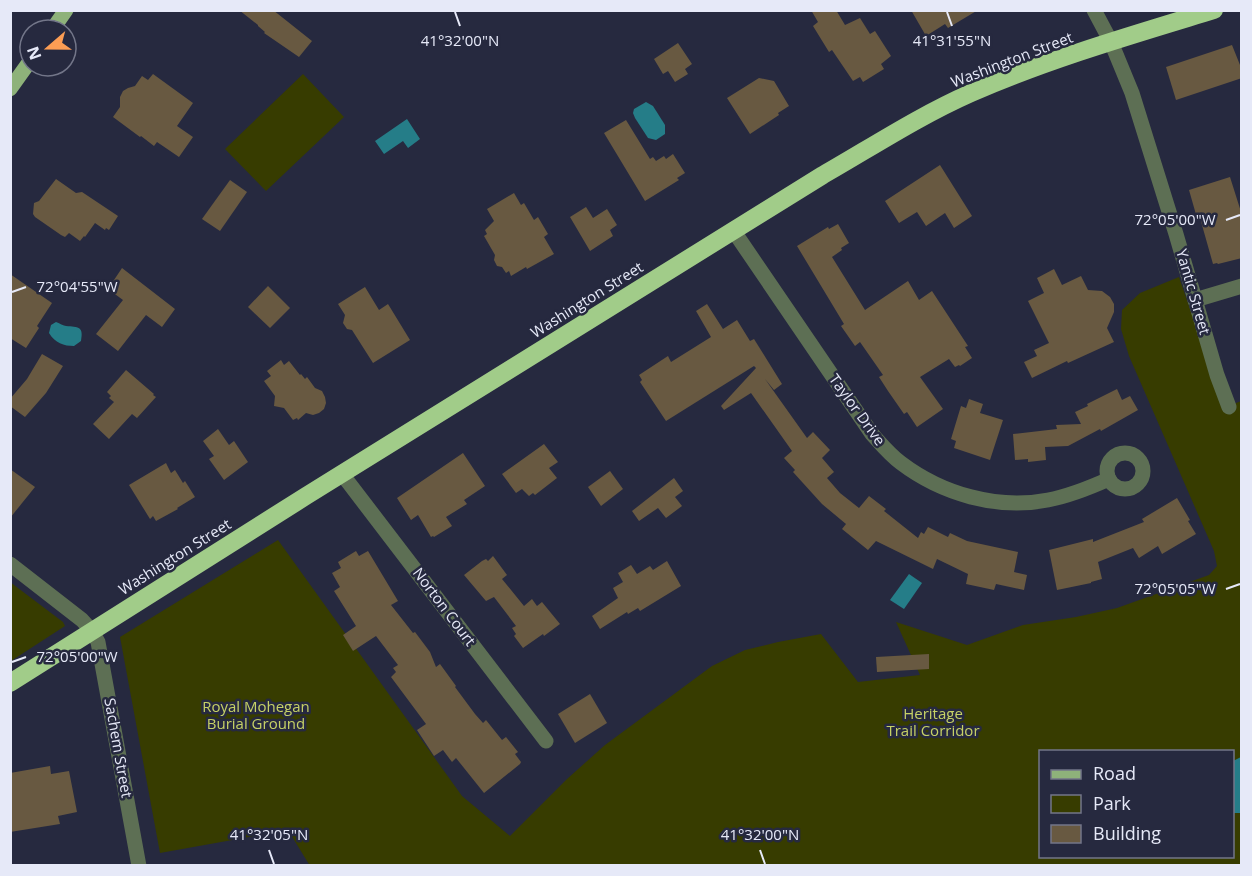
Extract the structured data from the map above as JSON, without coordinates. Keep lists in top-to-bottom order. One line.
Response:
{"streets":{"highway":["Washington Street"],"street":["Yantic Street","Taylor Drive","Norton Court","Sachem Street"]},"crossings":[["Washington Street","Yantic Street"],["Washington Street","Taylor Drive"],["Washington Street","Norton Court"],["Washington Street","Sachem Street"]],"parks":["Royal Mohegan Burial Ground","Heritage Trail Corridor"],"legend":["Road","Park","Building"],"north":"left","coordinates":["41°32'00\"N","41°31'55\"N","72°05'00\"W","72°04'55\"W","72°05'05\"W","41°32'05\"N"]}
